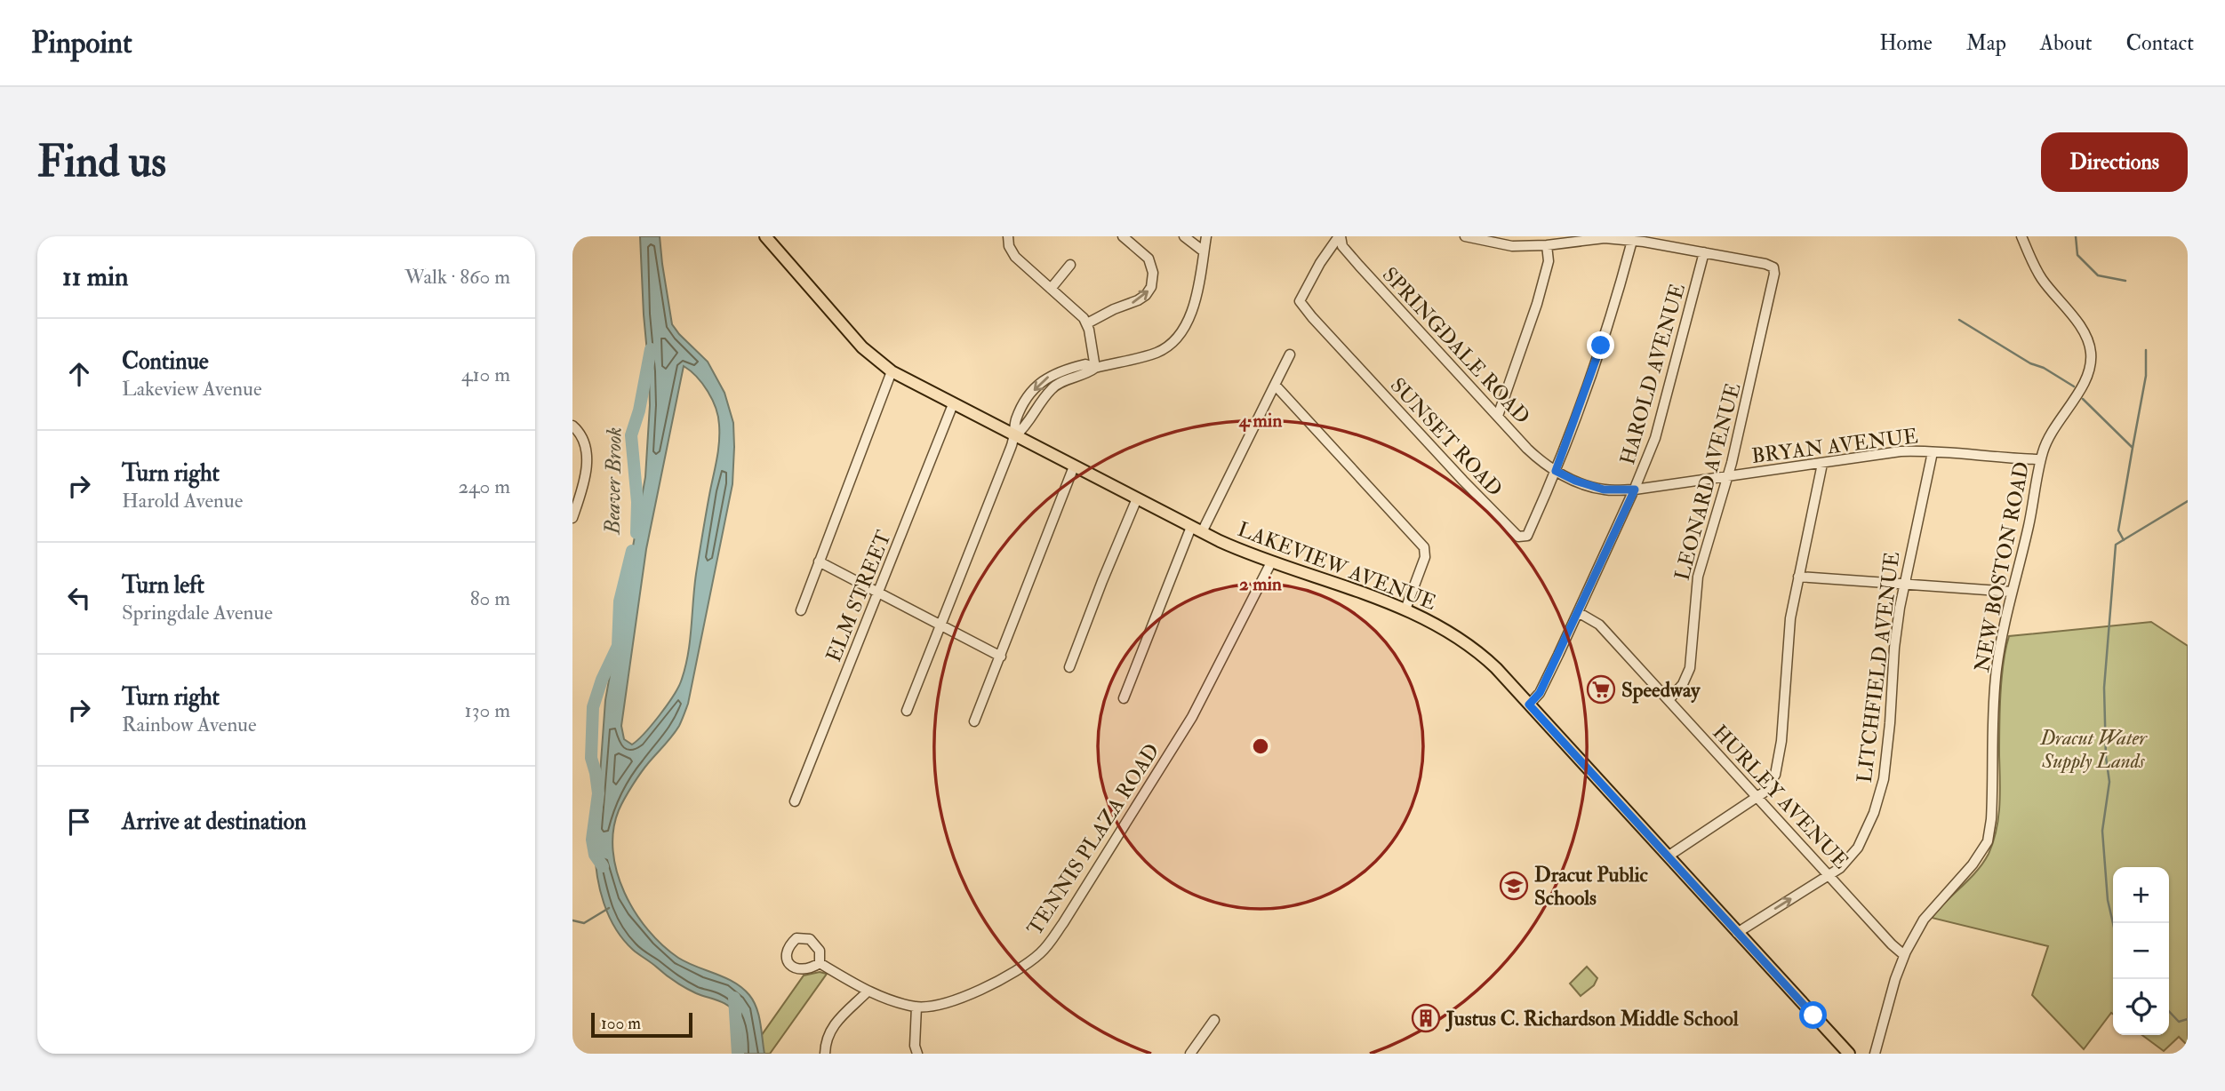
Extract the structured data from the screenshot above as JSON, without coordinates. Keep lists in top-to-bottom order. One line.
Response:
{"streets":{"main road":["LAKEVIEW AVENUE"],"street":["SPRINGDALE ROAD","HAROLD AVENUE","SUNSET ROAD","BRYAN AVENUE","LEONARD AVENUE","NEW BOSTON ROAD","ELM STREET","LITCHFIELD AVENUE","HURLEY AVENUE","TENNIS PLAZA ROAD"]},"crossings":[["SPRINGDALE ROAD","HAROLD AVENUE"],["SPRINGDALE ROAD","SUNSET ROAD"],["SPRINGDALE ROAD","BRYAN AVENUE"],["HAROLD AVENUE","BRYAN AVENUE"],["HAROLD AVENUE","LEONARD AVENUE"],["HAROLD AVENUE","LAKEVIEW AVENUE"],["HAROLD AVENUE","HURLEY AVENUE"],["BRYAN AVENUE","LEONARD AVENUE"],["BRYAN AVENUE","NEW BOSTON ROAD"],["BRYAN AVENUE","LITCHFIELD AVENUE"],["LEONARD AVENUE","HURLEY AVENUE"],["LAKEVIEW AVENUE","ELM STREET"],["LAKEVIEW AVENUE","LITCHFIELD AVENUE"],["LAKEVIEW AVENUE","TENNIS PLAZA ROAD"],["NEW BOSTON ROAD","HURLEY AVENUE"],["LITCHFIELD AVENUE","HURLEY AVENUE"]],"water":["Beaver Brook"],"parks":["Dracut Water Supply Lands"],"places":{"supermarket":["Speedway"],"school or university":["Dracut Public Schools"],"building":["Justus C. Richardson Middle School"]},"scale_bar":"100 m","page":{"header":"Pinpoint","nav":["Home","Map","About","Contact"],"buttons":"Directions","title":"Find us","heading":["11 min","Walk · 860 m"],"list":[["Continue","Lakeview Avenue","410 m"],["Turn right","Harold Avenue","240 m"],["Turn left","Springdale Avenue","80 m"],["Turn right","Rainbow Avenue","130 m"],"Arrive at destination"],"map_buttons":["+","−"],"scale":"100 m"},"rings":["4 min","2 min"]}
